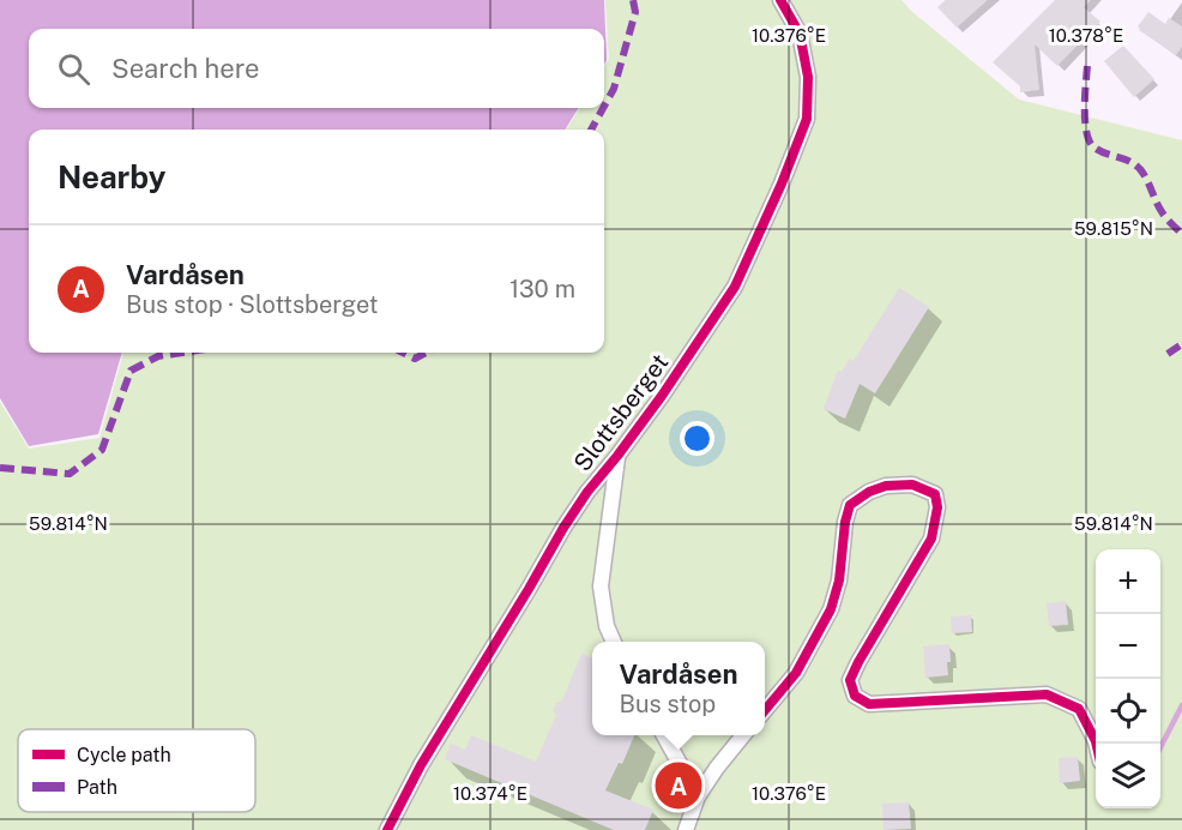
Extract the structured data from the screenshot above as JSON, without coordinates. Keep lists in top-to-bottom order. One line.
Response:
{"streets":{"street":["Slottsberget"]},"legend":["Cycle path","Path"],"page":{"search":"Search here","heading":"Nearby","list":[{"mark":"A","name":"Vardåsen","note":"Bus stop · Slottsberget","value":"130 m"}],"map_buttons":["+","−"],"popup":["Vardåsen","Bus stop"],"pins":"A"},"coordinates":["10.376°E","10.378°E","59.815°N","59.814°N","10.374°E"]}
